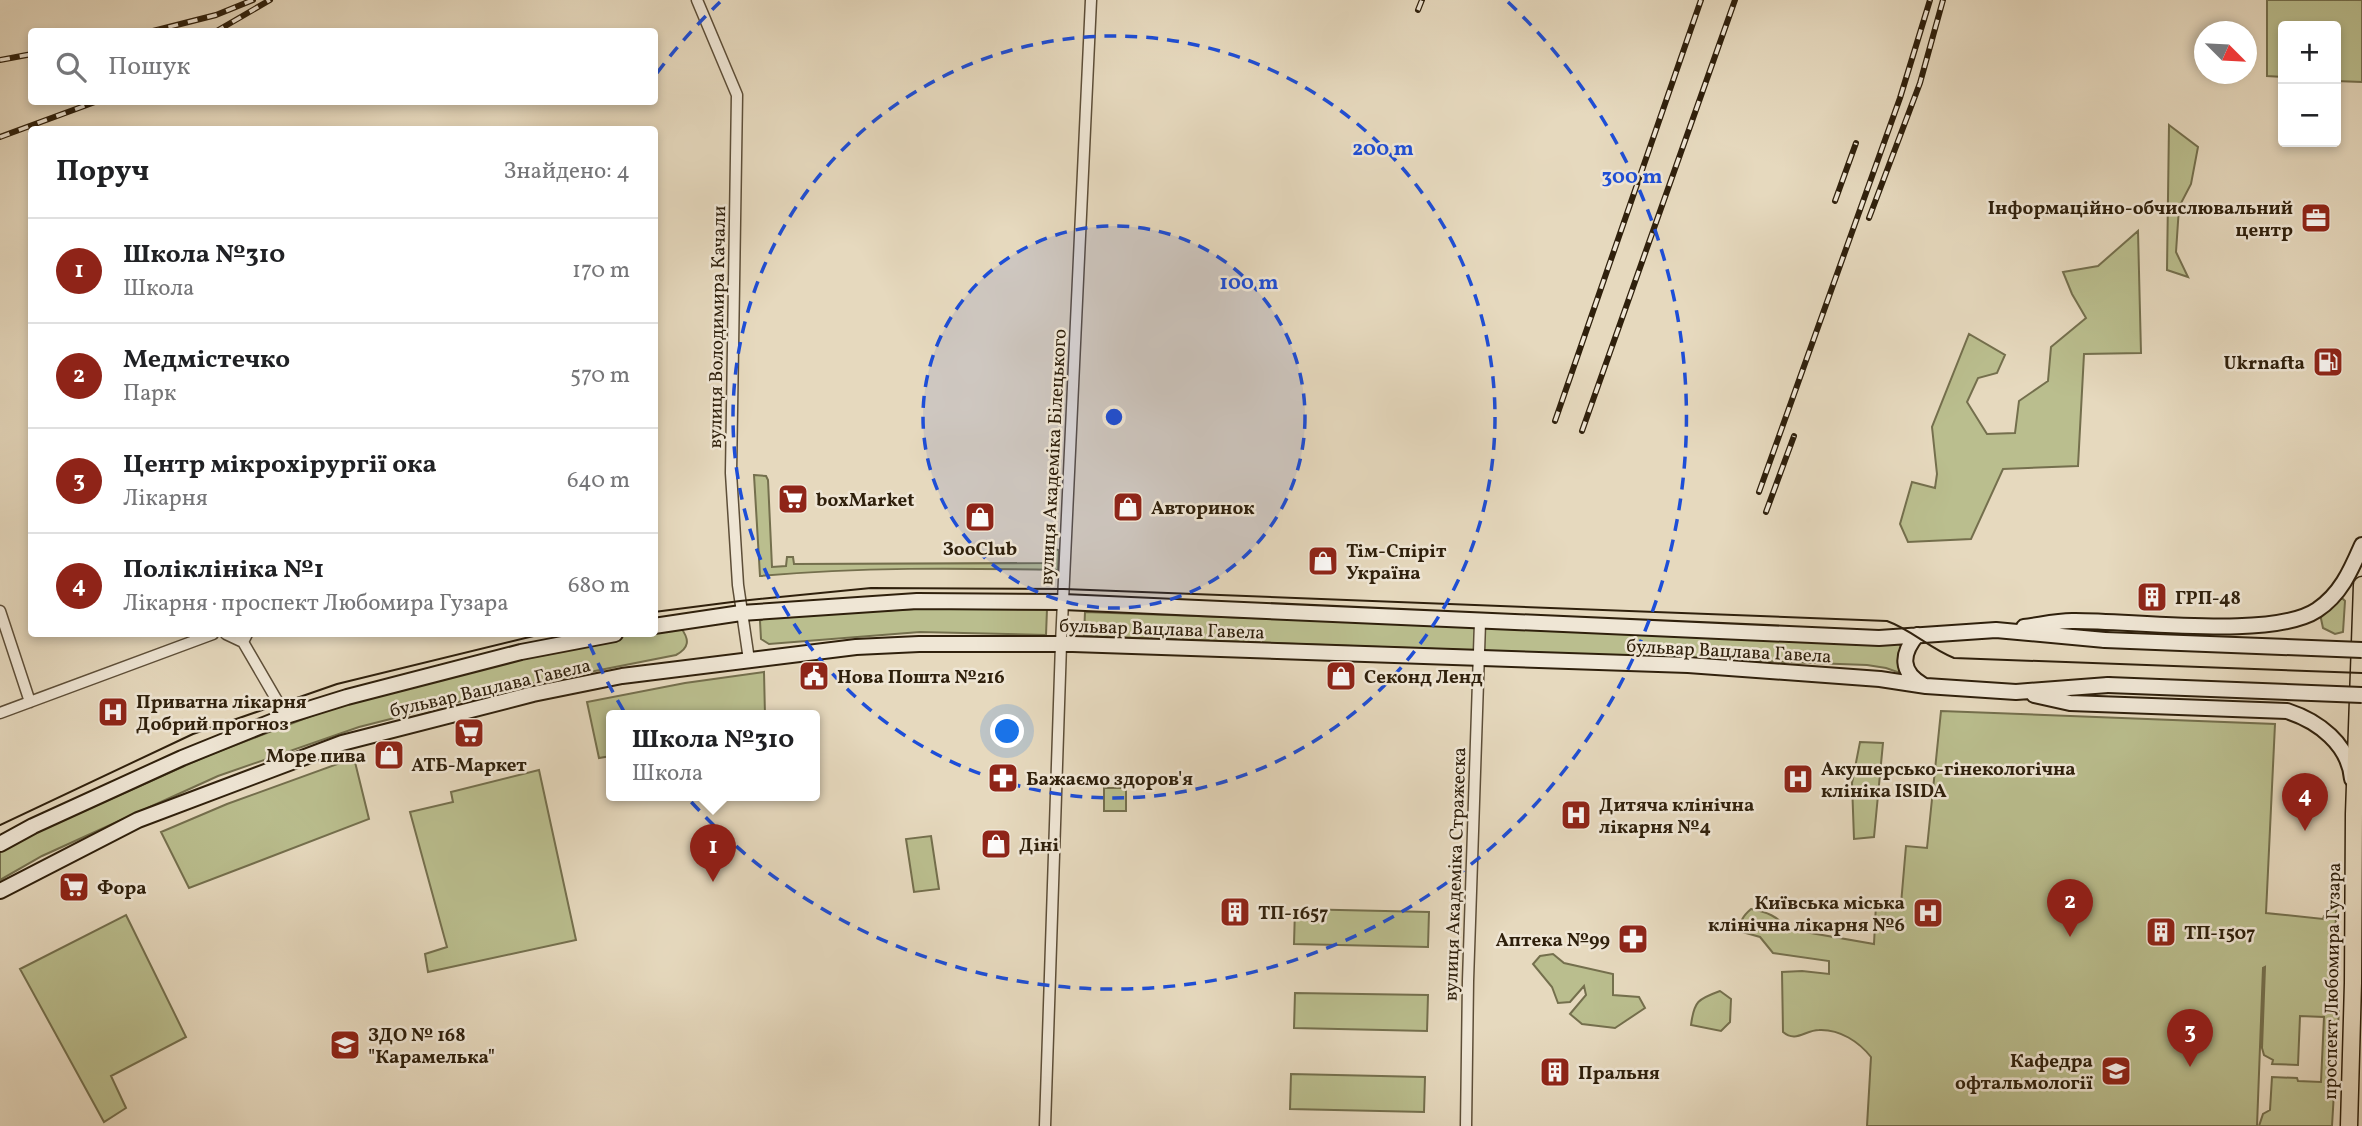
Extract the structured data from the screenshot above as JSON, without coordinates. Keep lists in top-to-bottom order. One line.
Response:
{"streets":{"main road":["бульвар Вацлава Гавела","проспект Любомира Гузара"],"street":["вулиця Володимира Качали","вулиця Академіка Білецького","вулиця Академіка Стражеска"]},"crossings":[["вулиця Володимира Качали","бульвар Вацлава Гавела"],["вулиця Академіка Білецького","бульвар Вацлава Гавела"],["бульвар Вацлава Гавела","вулиця Академіка Стражеска"]],"places":{"office":["Інформаційно-обчислювальний центр"],"fuel station":["Ukrnafta"],"supermarket":["boxMarket","АТБ-Маркет","Фора"],"shop":["Авторинок","ЗооClub","Тім-Спіріт Україна","Секонд Ленд","Море пива","Діні"],"building":["ГРП-48","ТП-1657","ТП-1507","Пральня"],"public building":["Нова Пошта №216"],"hospital":["Приватна лікарня Добрий прогноз","Акушерсько-гінекологічна клініка ISIDA","Дитяча клінічна лікарня №4","Київська міська клінічна лікарня №6"],"pharmacy":["Бажаємо здоров'я","Аптека №99"],"school or university":["ЗДО № 168 \"Карамелька\"","Кафедра офтальмології"]},"north":"bottom right","page":{"map_buttons":["+","−"],"search":"Пошук","heading":["Поруч","Знайдено: 4"],"list":[{"mark":"1","name":"Школа №310","note":"Школа","value":"170 m"},{"mark":"2","name":"Медмістечко","note":"Парк","value":"570 m"},{"mark":"3","name":"Центр мікрохірургії ока","note":"Лікарня","value":"640 m"},{"mark":"4","name":"Поліклініка №1","note":"Лікарня · проспект Любомира Гузара","value":"680 m"}],"popup":["Школа №310","Школа"],"pins":["4","1","2","3"]},"rings":["200 m","300 m","100 m"]}
